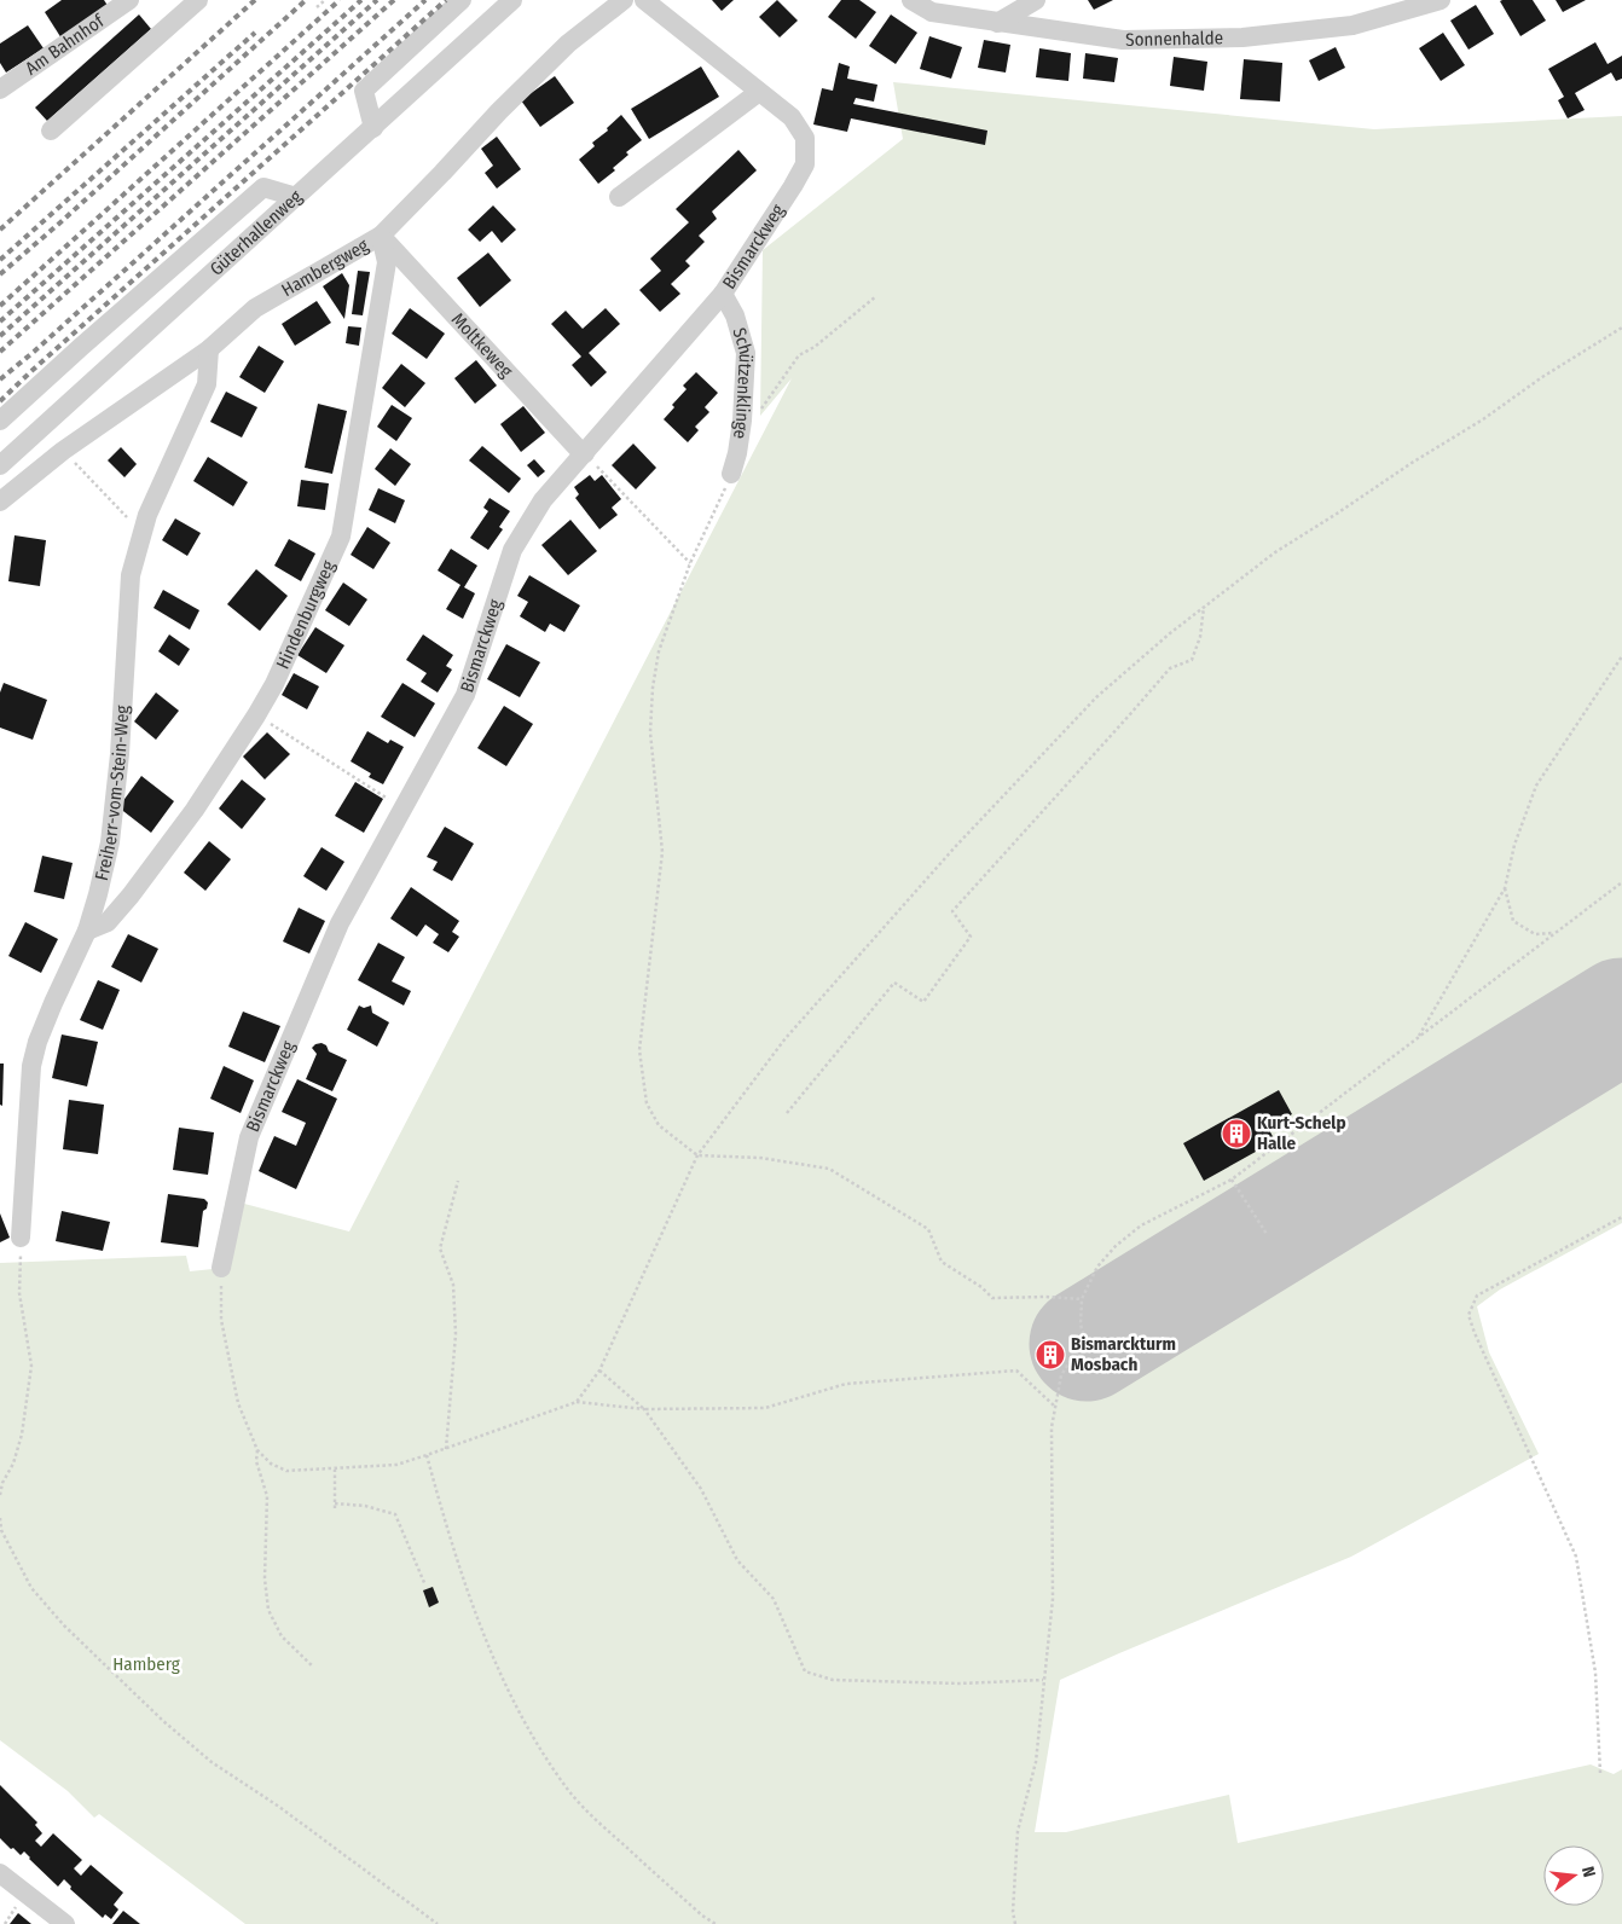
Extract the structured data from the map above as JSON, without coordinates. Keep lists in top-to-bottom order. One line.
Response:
{"streets":{"street":["Sonnenhalde","Am Bahnhof","Güterhallenweg","Bismarckweg","Hambergweg","Moltkeweg","Schützenklinge","Hindenburgweg","Freiherr-vom-Stein-Weg"]},"crossings":[["Bismarckweg","Moltkeweg"],["Bismarckweg","Schützenklinge"],["Hambergweg","Moltkeweg"],["Hambergweg","Hindenburgweg"],["Hambergweg","Freiherr-vom-Stein-Weg"],["Moltkeweg","Hindenburgweg"],["Hindenburgweg","Freiherr-vom-Stein-Weg"]],"parks":["Hamberg"],"places":{"building":["Kurt-Schelp Halle","Bismarckturm Mosbach"]},"north":"right"}
